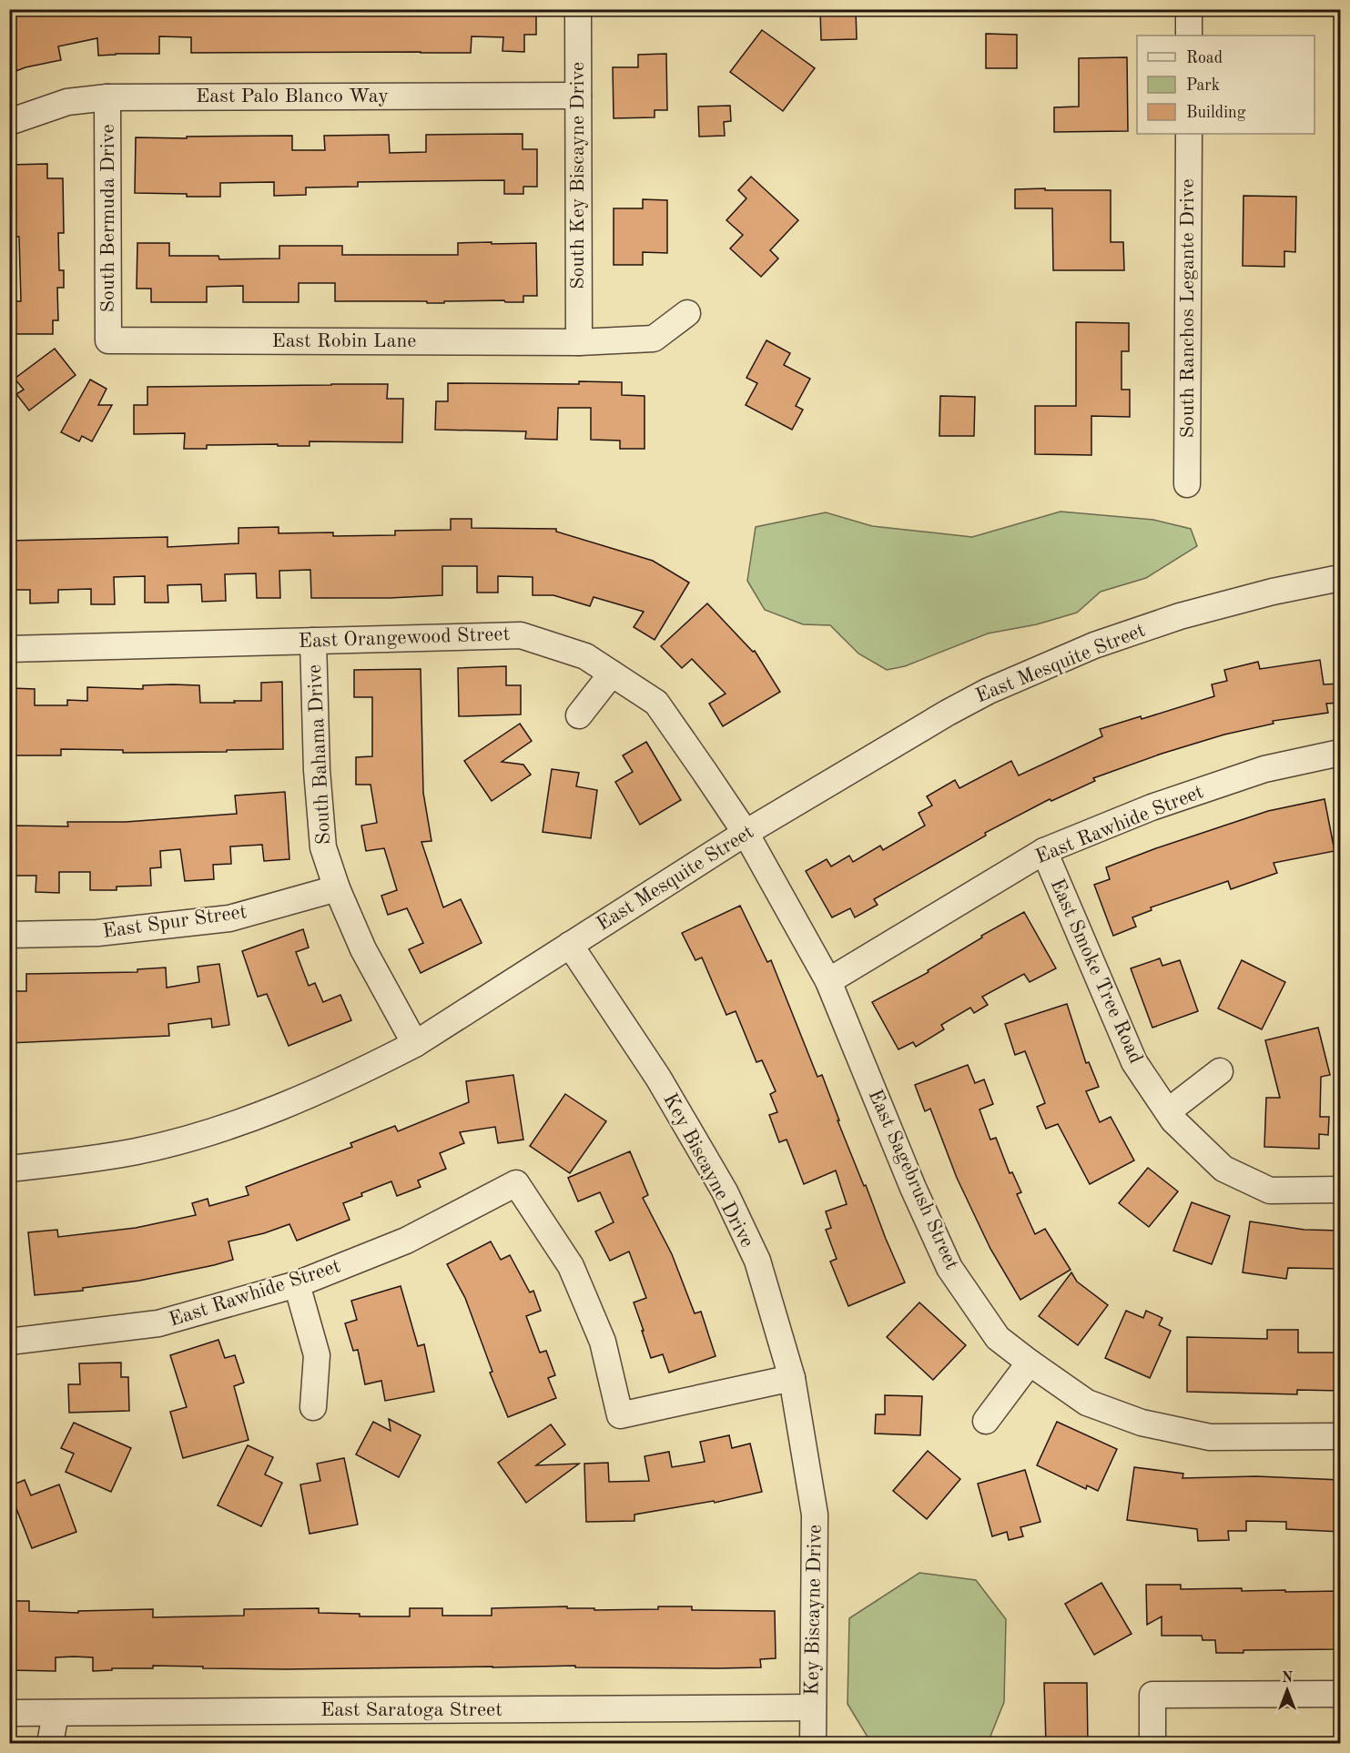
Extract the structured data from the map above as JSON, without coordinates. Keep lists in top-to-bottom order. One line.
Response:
{"streets":{"street":["East Palo Blanco Way","South Key Biscayne Drive","South Bermuda Drive","South Ranchos Legante Drive","East Robin Lane","East Orangewood Street","East Mesquite Street","South Bahama Drive","East Rawhide Street","East Spur Street","East Smoke Tree Road","Key Biscayne Drive","East Sagebrush Street","East Saratoga Street"]},"crossings":[["East Palo Blanco Way","South Key Biscayne Drive"],["East Palo Blanco Way","South Bermuda Drive"],["South Key Biscayne Drive","East Robin Lane"],["South Bermuda Drive","East Robin Lane"],["East Orangewood Street","East Mesquite Street"],["East Orangewood Street","South Bahama Drive"],["East Orangewood Street","East Sagebrush Street"],["East Mesquite Street","South Bahama Drive"],["East Mesquite Street","Key Biscayne Drive"],["East Mesquite Street","East Sagebrush Street"],["South Bahama Drive","East Spur Street"],["East Rawhide Street","East Smoke Tree Road"],["East Rawhide Street","Key Biscayne Drive"],["East Rawhide Street","East Sagebrush Street"],["Key Biscayne Drive","East Saratoga Street"]],"legend":["Road","Park","Building"],"north":"top"}
